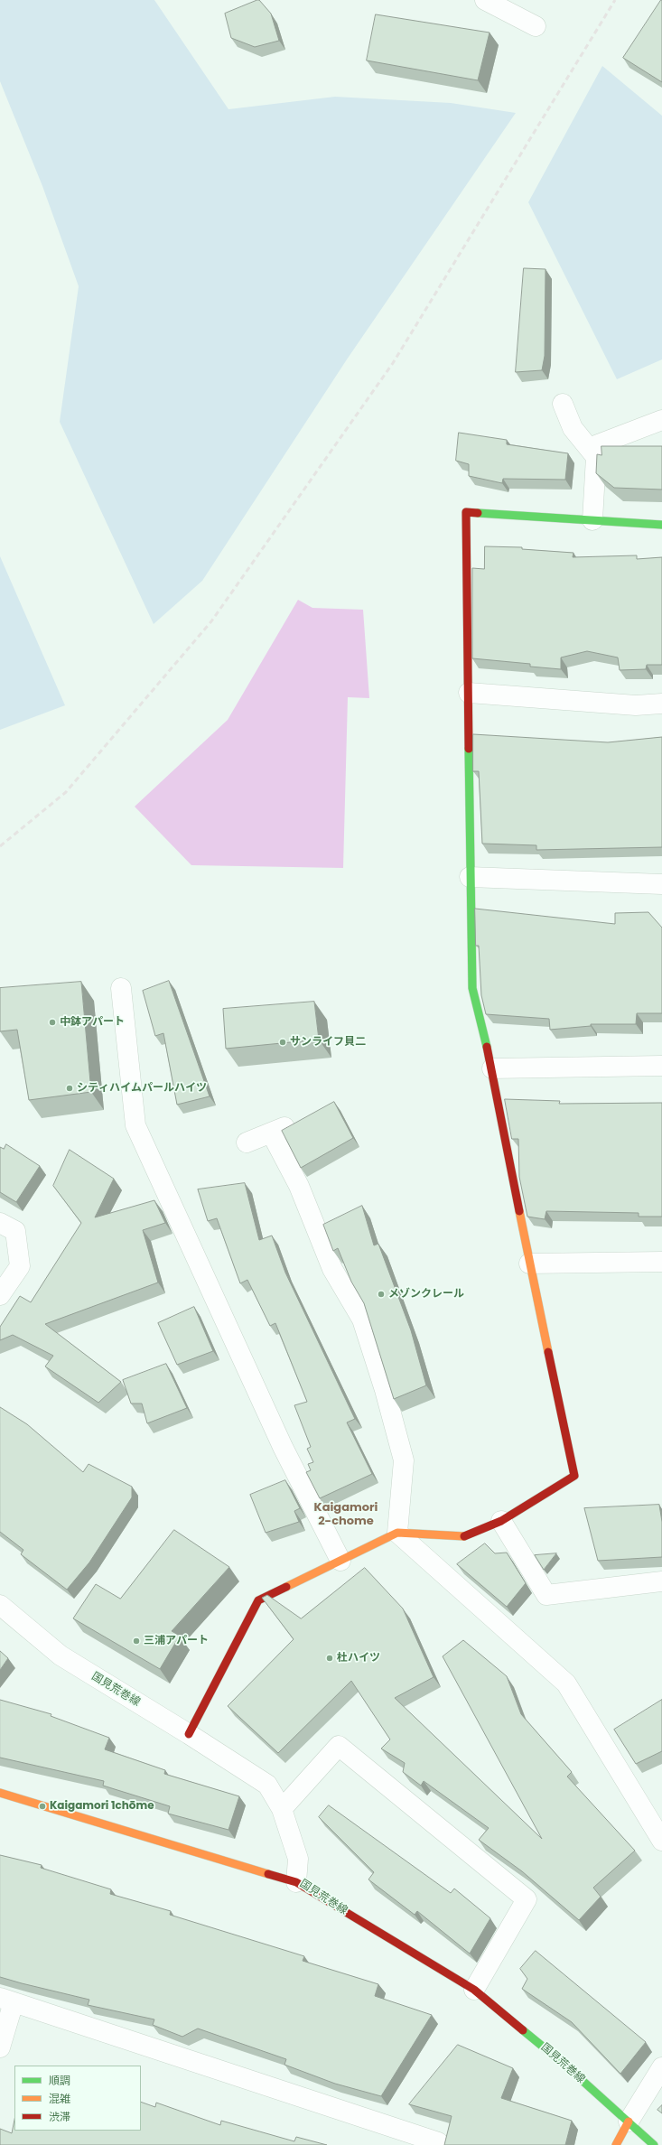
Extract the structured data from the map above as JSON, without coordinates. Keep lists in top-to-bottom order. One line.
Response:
{"streets":{"street":["国見荒巻線"]},"districts":["Kaigamori 2-chome"],"places":["中鉢アパート","サンライフ貝二","シティハイムパールハイツ","メゾンクレール","三浦アパート","杜ハイツ","Kaigamori 1chōme"],"legend":["順調","混雑","渋滞"]}
